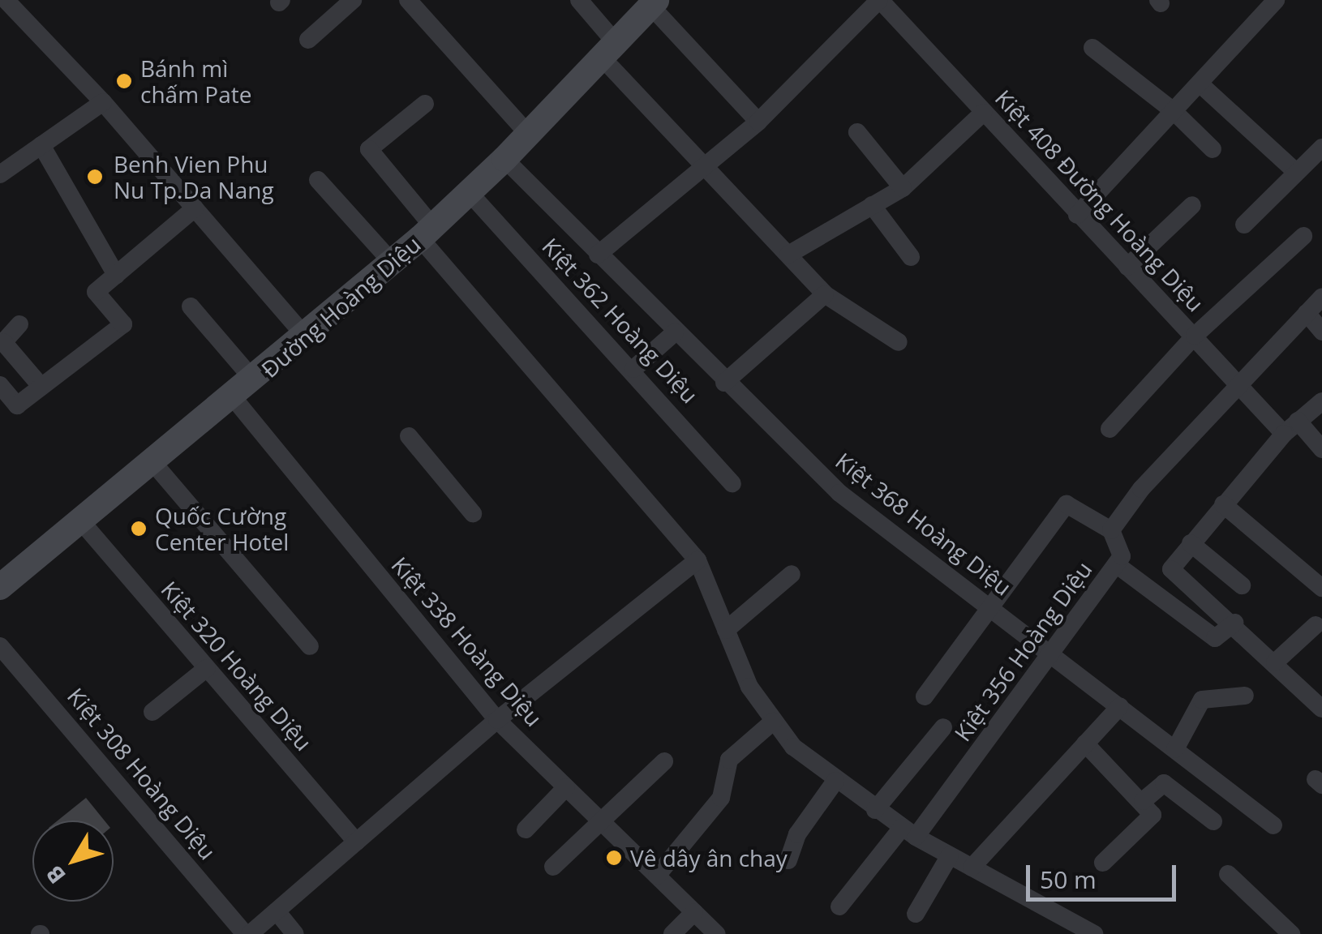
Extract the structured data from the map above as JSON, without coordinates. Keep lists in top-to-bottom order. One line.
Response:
{"streets":{"main road":["Đường Hoàng Diệu"],"street":["Kiệt 408 Đường Hoàng Diệu","Kiệt 362 Hoàng Diệu","Kiệt 368 Hoàng Diệu","Kiệt 338 Hoàng Diệu","Kiệt 356 Hoàng Diệu","Kiệt 320 Hoàng Diệu","Kiệt 308 Hoàng Diệu"]},"crossings":[["Đường Hoàng Diệu","Kiệt 362 Hoàng Diệu"],["Đường Hoàng Diệu","Kiệt 368 Hoàng Diệu"],["Đường Hoàng Diệu","Kiệt 338 Hoàng Diệu"],["Đường Hoàng Diệu","Kiệt 320 Hoàng Diệu"],["Kiệt 368 Hoàng Diệu","Kiệt 356 Hoàng Diệu"]],"places":["Bánh mì chấm Pate","Benh Vien Phu Nu Tp.Da Nang","Quốc Cường Center Hotel","Vê dây ân chay"],"scale_bar":"50 m","north":"bottom left"}
